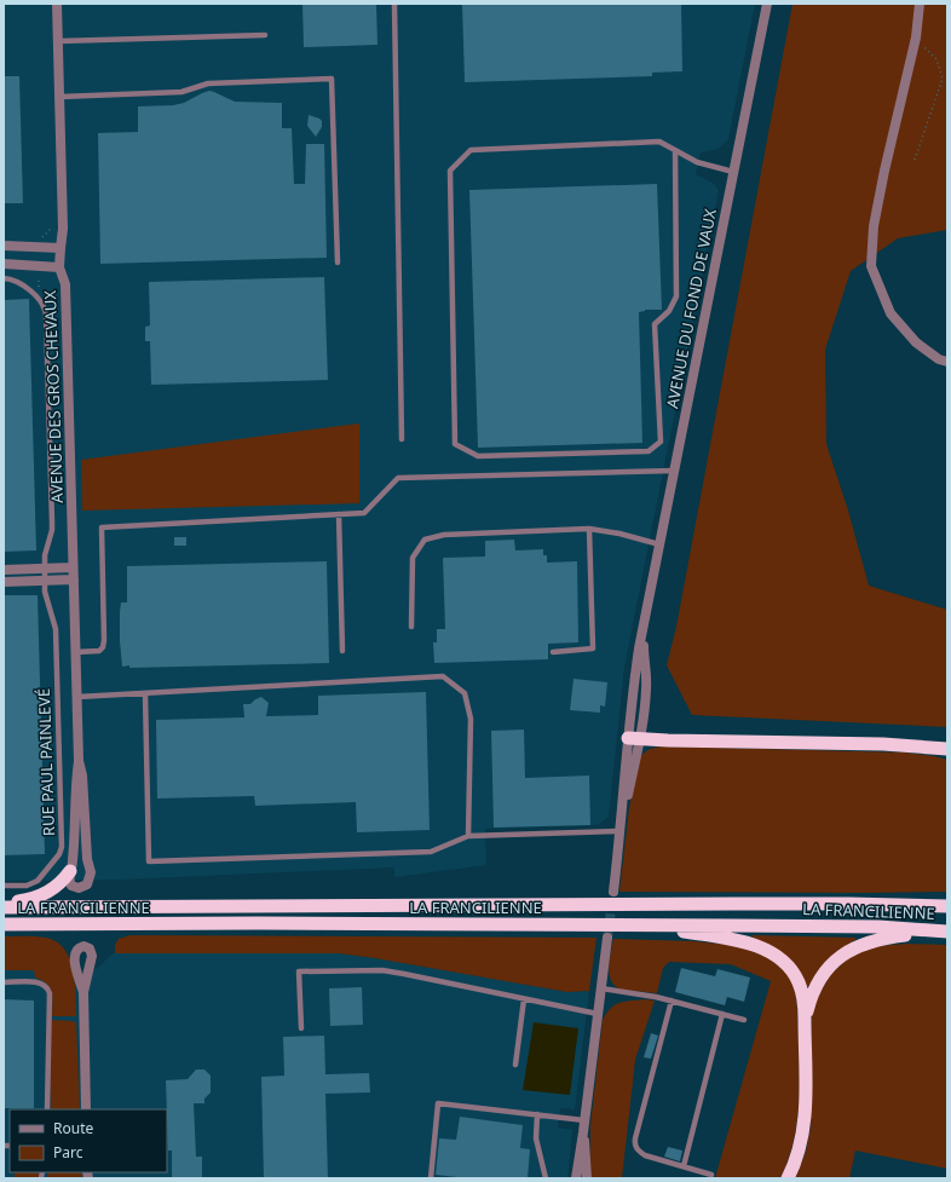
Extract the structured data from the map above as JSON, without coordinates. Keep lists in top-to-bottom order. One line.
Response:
{"streets":{"highway":["LA FRANCILIENNE"],"street":["AVENUE DU FOND DE VAUX","AVENUE DES GROS CHEVAUX"],"lane":["RUE PAUL PAINLEVÉ"]},"legend":["Route","Parc"]}
